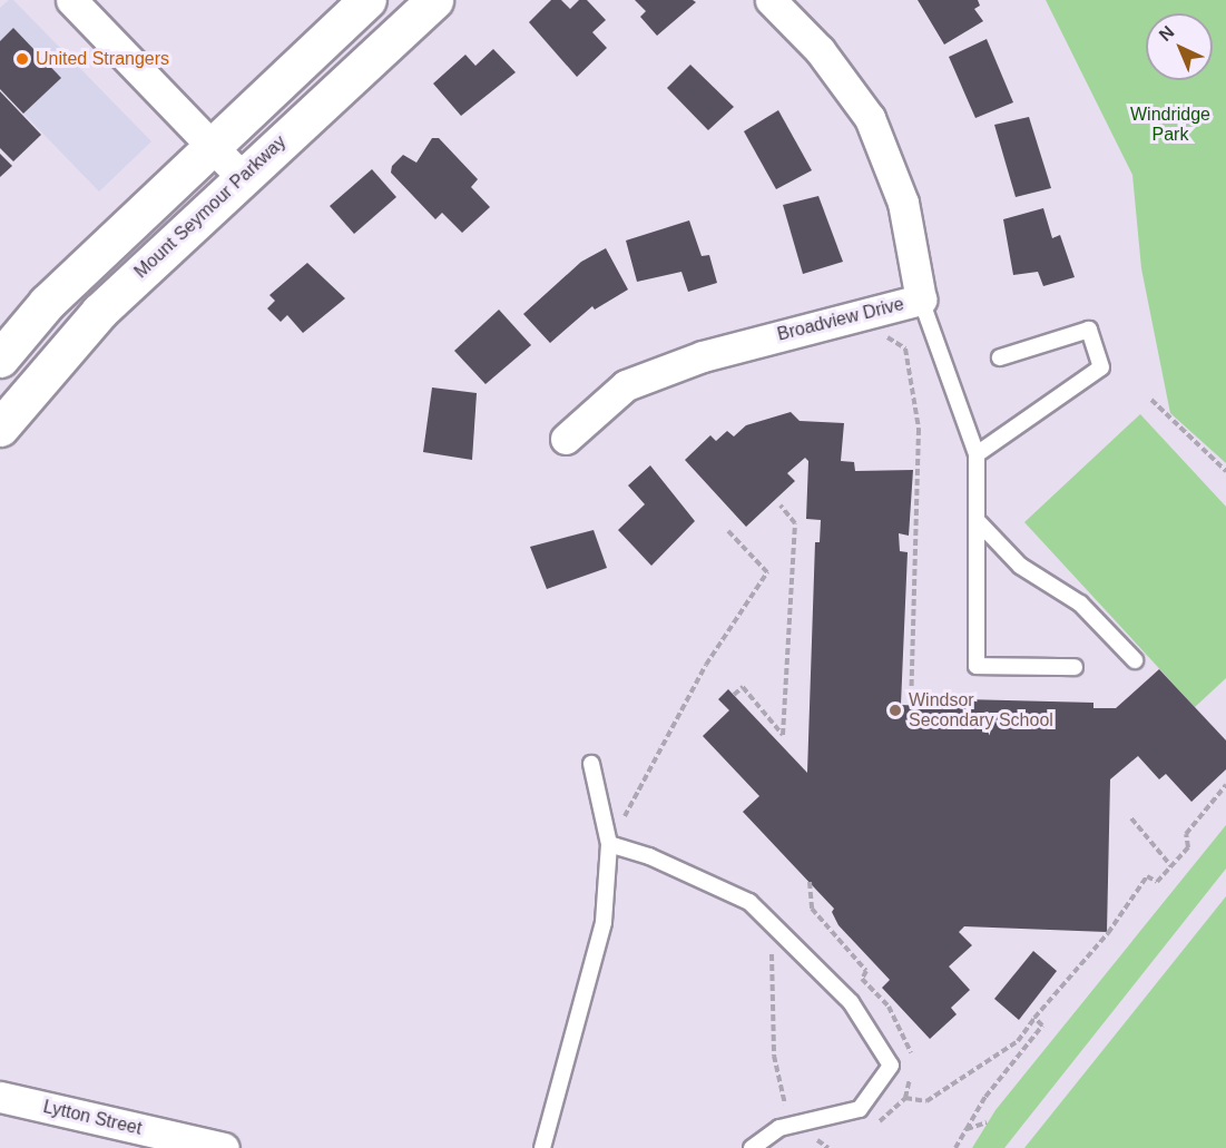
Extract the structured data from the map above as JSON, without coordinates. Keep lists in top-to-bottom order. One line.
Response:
{"streets":{"main road":["Mount Seymour Parkway"],"street":["Broadview Drive","Lytton Street"]},"parks":["Windridge Park"],"places":["United Strangers","Windsor Secondary School"],"north":"top left"}
